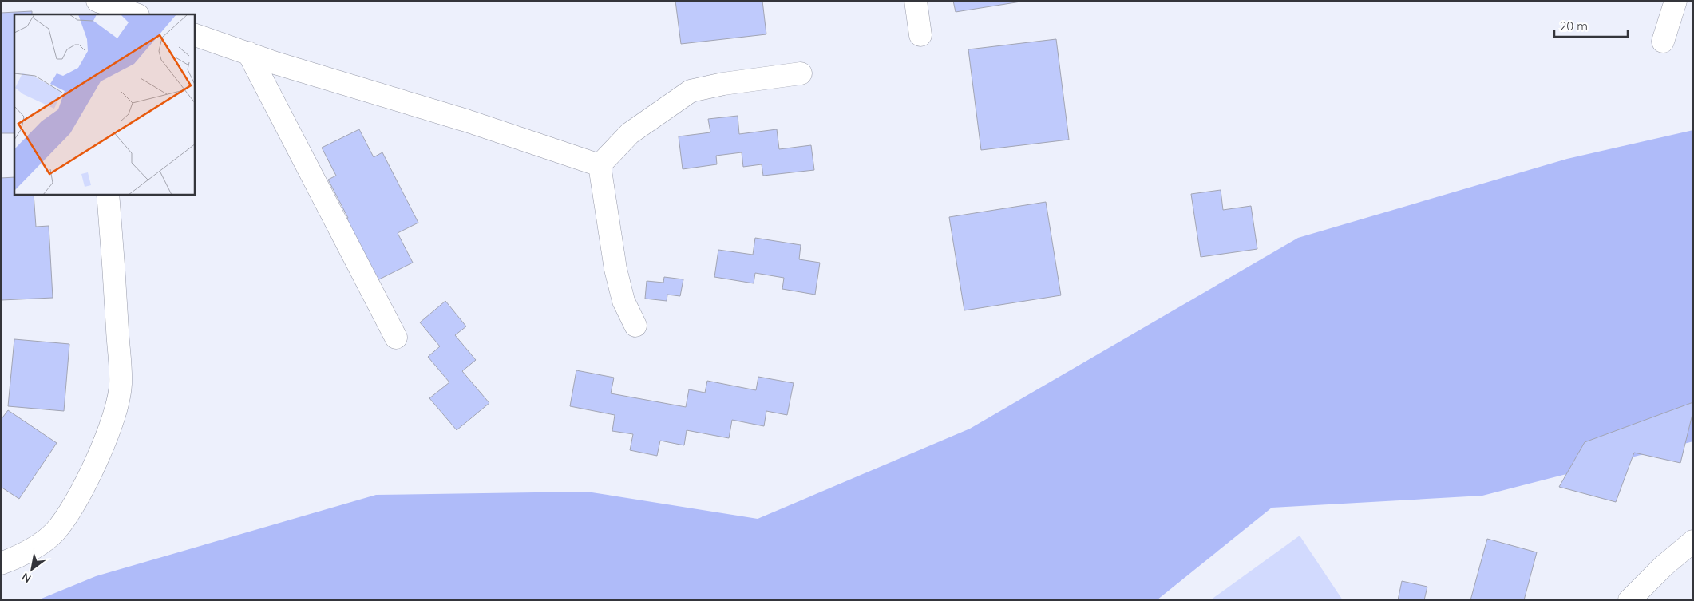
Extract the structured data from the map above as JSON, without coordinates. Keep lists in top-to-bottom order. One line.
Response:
{"scale_bar":"20 m","north":"bottom left"}
